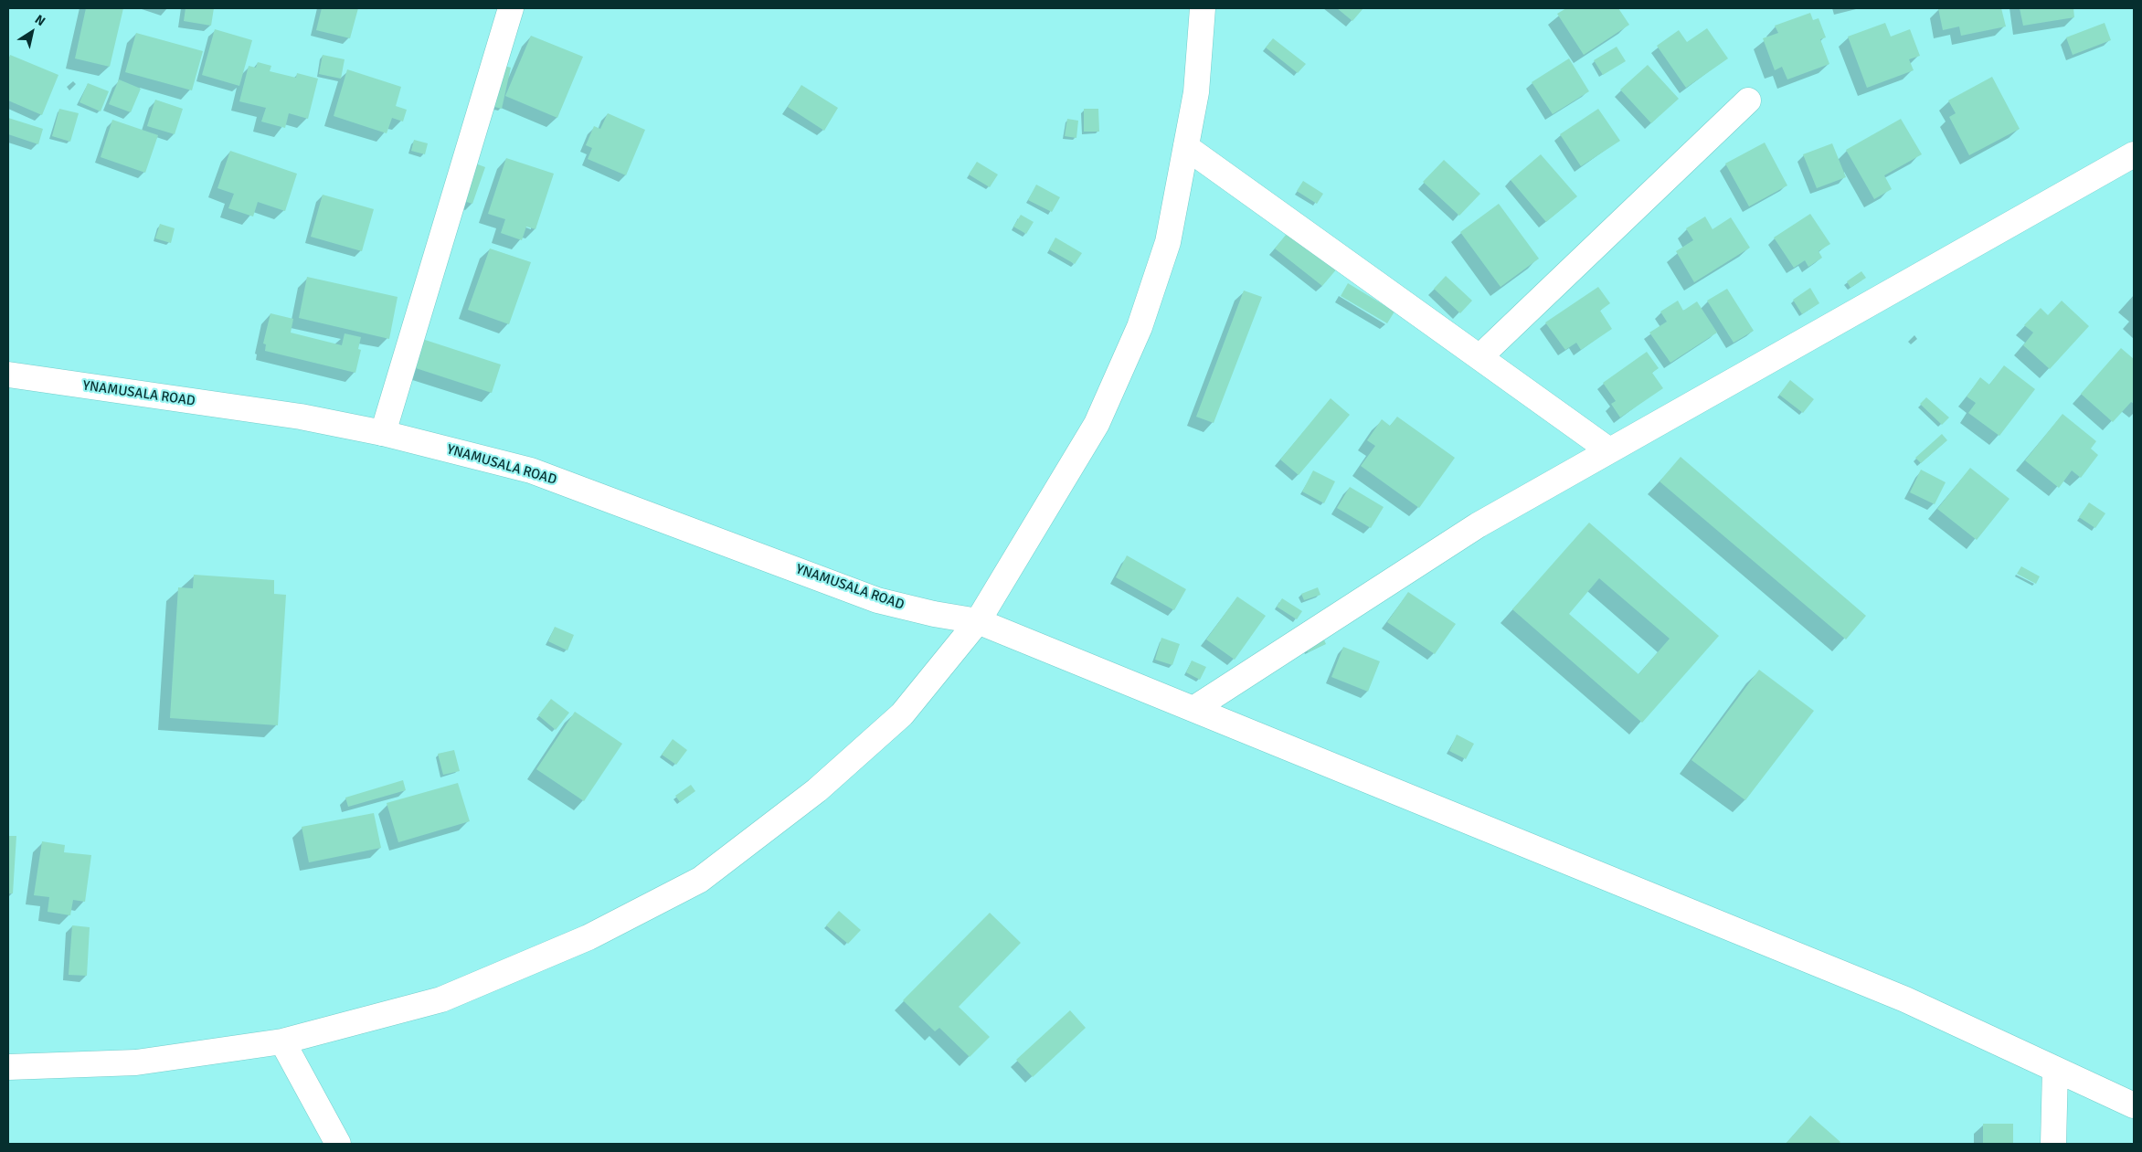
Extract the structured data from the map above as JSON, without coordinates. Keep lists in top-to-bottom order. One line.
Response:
{"streets":{"street":["YNAMUSALA ROAD"]},"north":"top right"}
